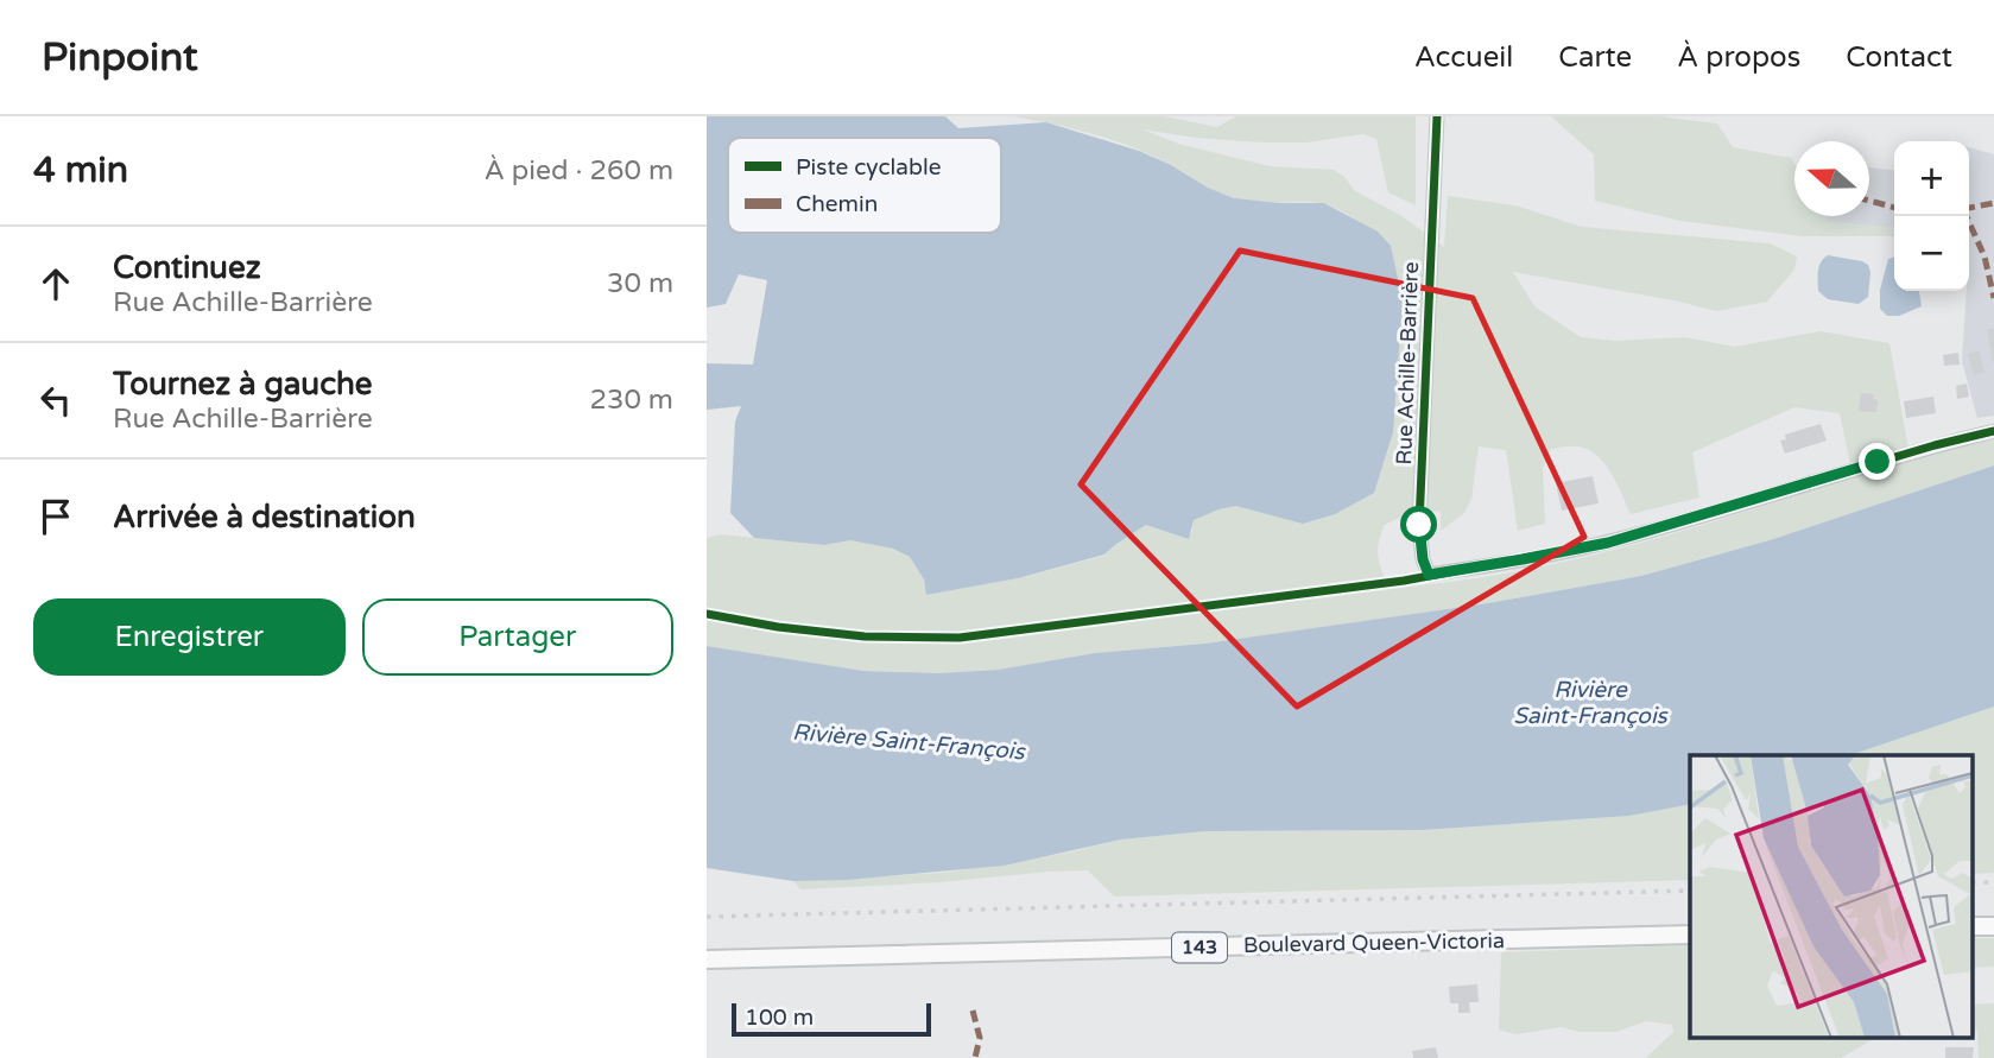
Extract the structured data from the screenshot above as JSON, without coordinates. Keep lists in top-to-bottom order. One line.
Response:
{"streets":{"main road":["Boulevard Queen-Victoria","143"],"street":["Rue Achille-Barrière"]},"water":["Rivière Saint-François"],"legend":["Piste cyclable","Chemin"],"scale_bar":"100 m","north":"left","page":{"header":"Pinpoint","nav":["Accueil","Carte","À propos","Contact"],"heading":["4 min","À pied · 260 m"],"map_buttons":["+","−"],"list":[["Continuez","Rue Achille-Barrière","30 m"],["Tournez à gauche","Rue Achille-Barrière","230 m"],"Arrivée à destination"],"buttons":["Enregistrer","Partager"],"scale":"100 m"}}
